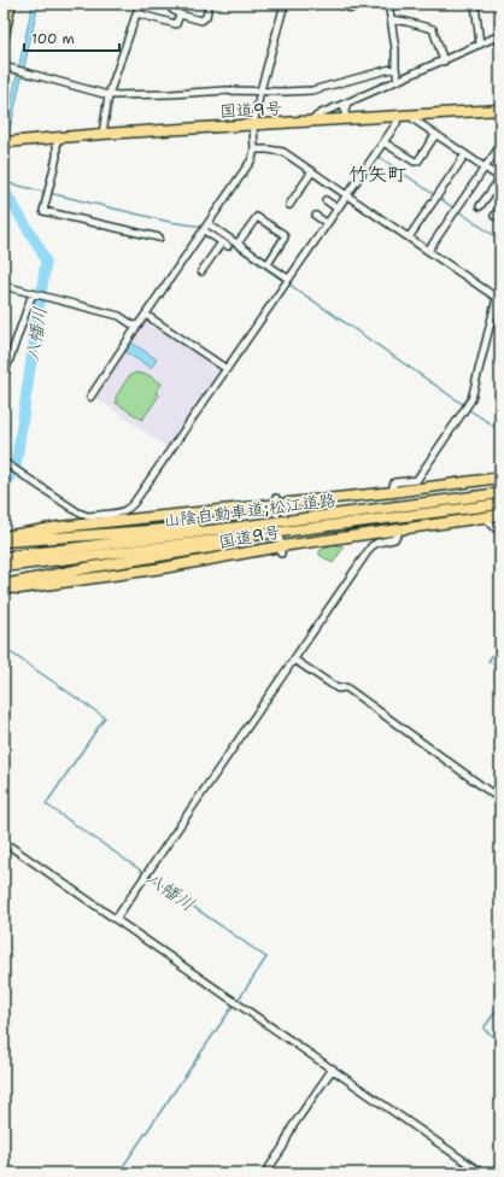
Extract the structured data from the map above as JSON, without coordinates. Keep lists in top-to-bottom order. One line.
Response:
{"streets":{"highway":["国道9号","山陰自動車道;松江道路"]},"districts":["竹矢町"],"water":["八幡川"],"scale_bar":"100 m"}
